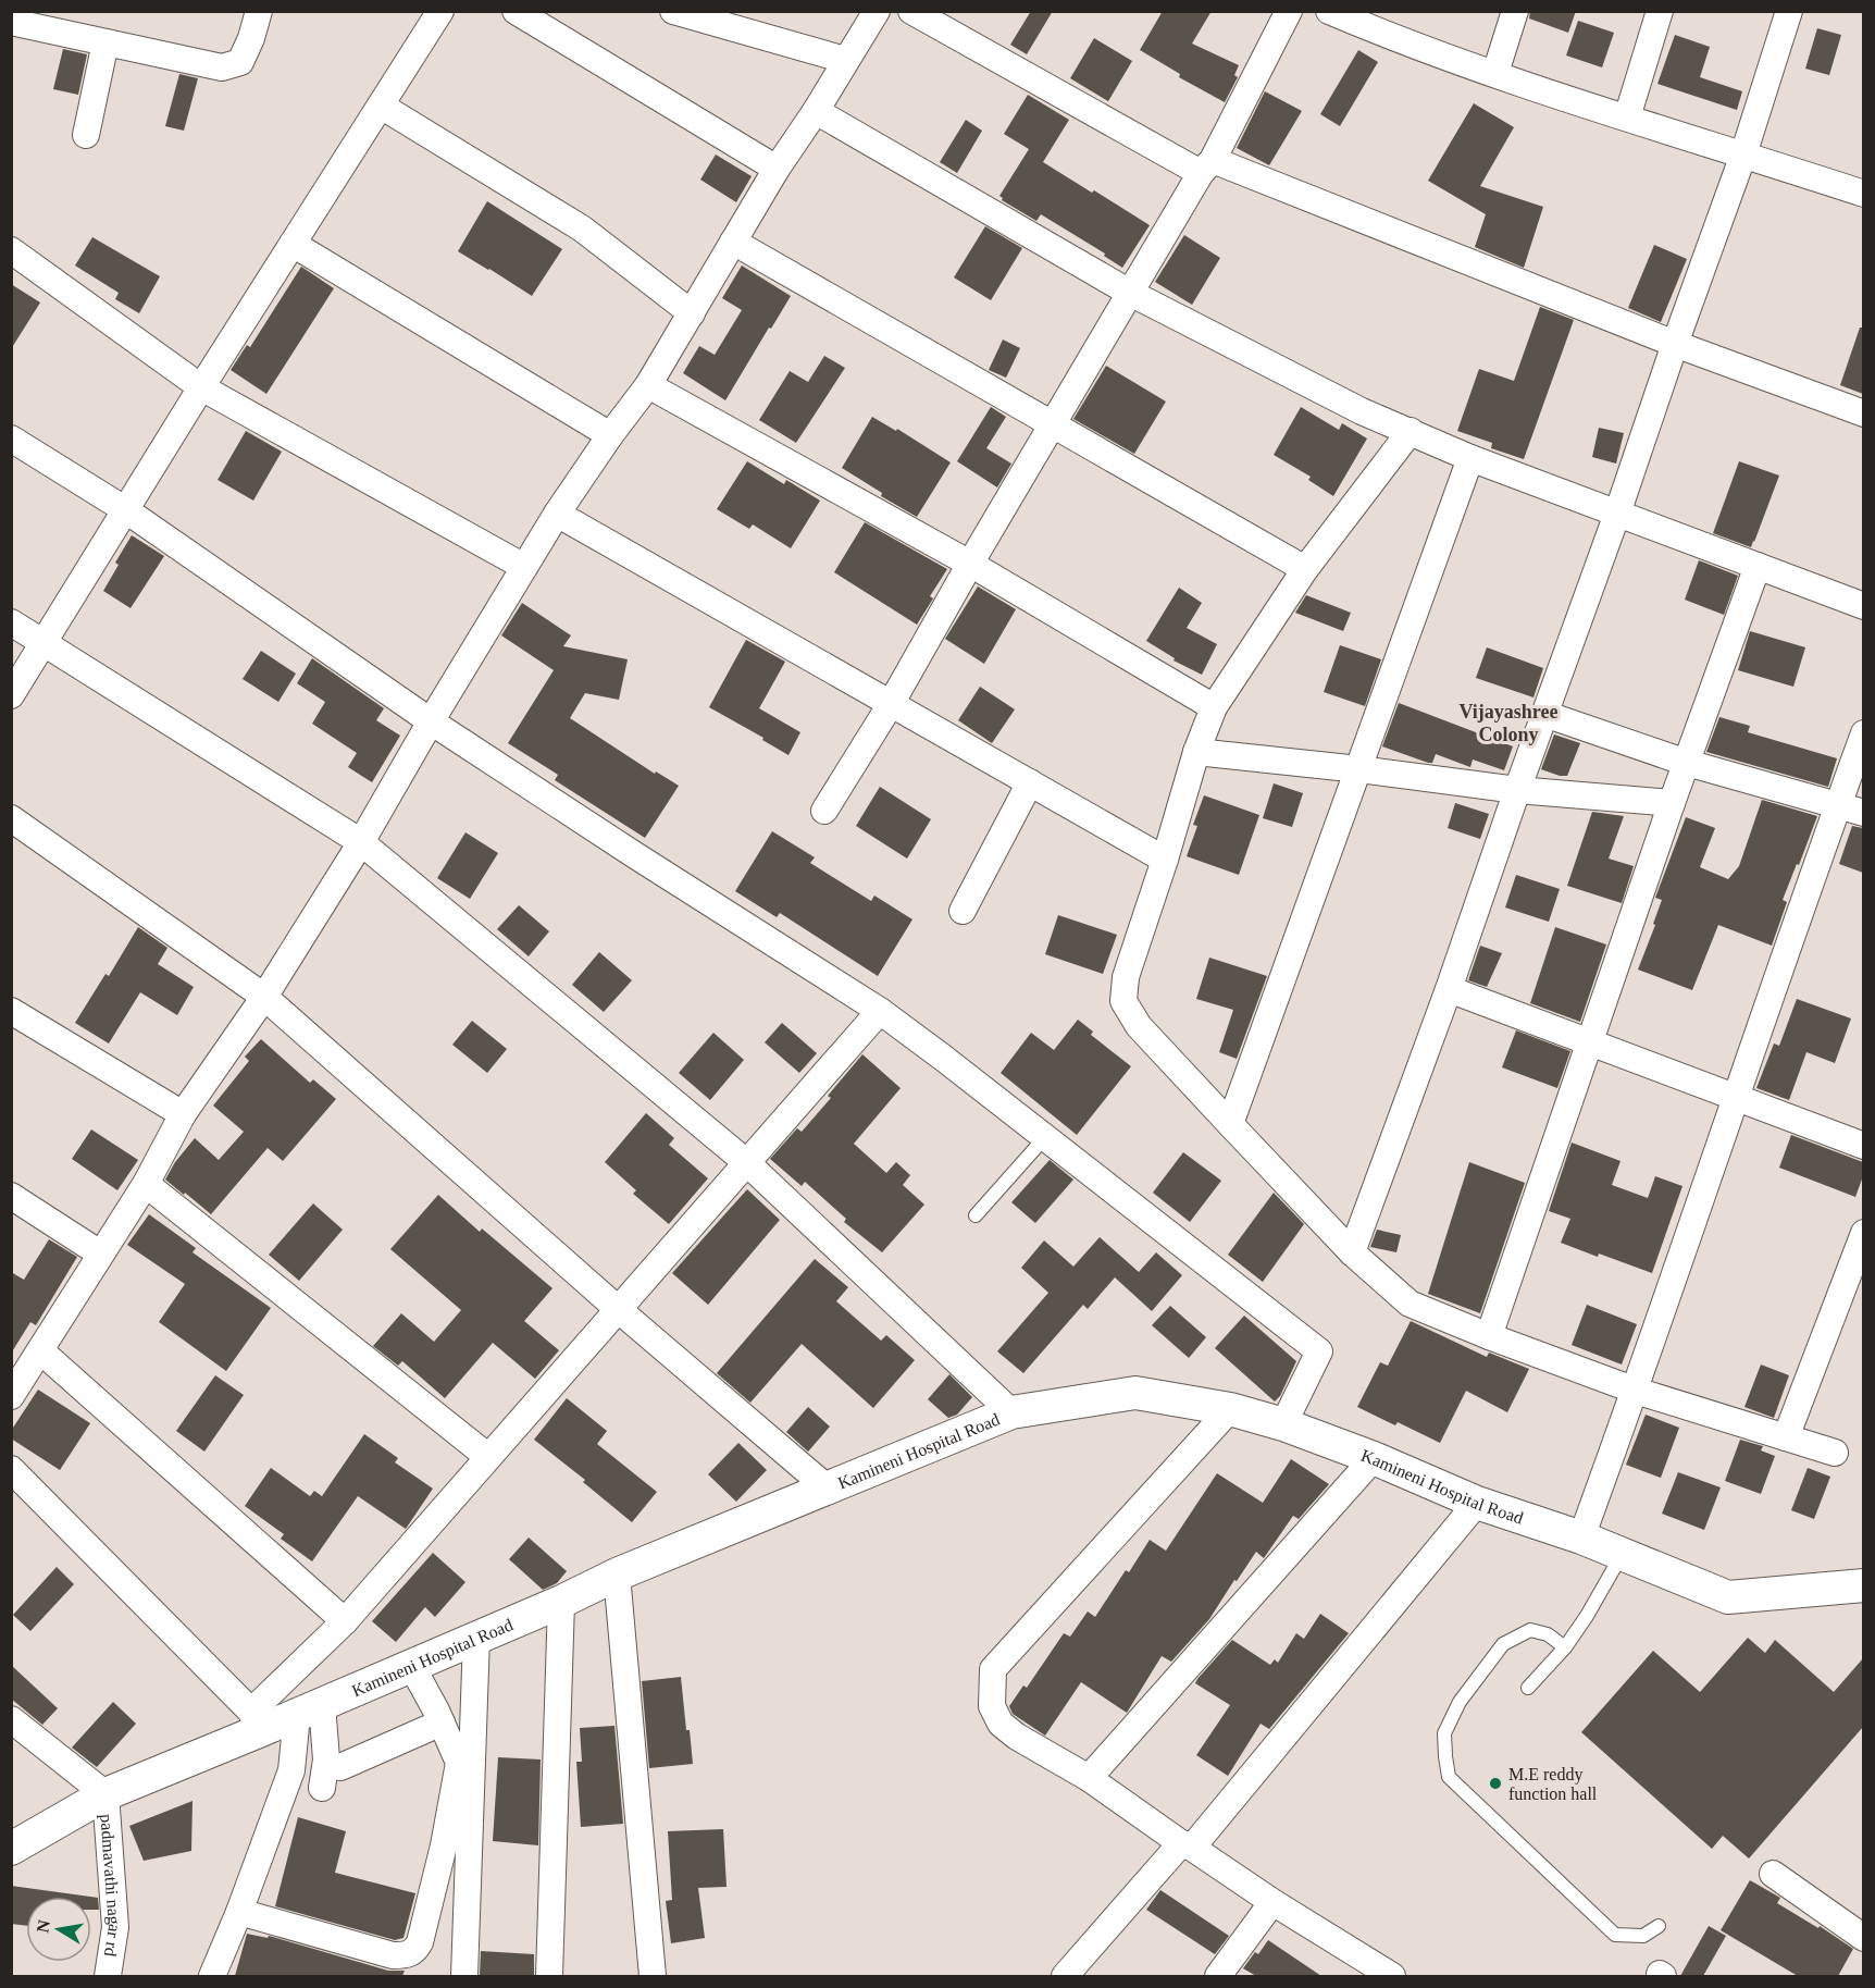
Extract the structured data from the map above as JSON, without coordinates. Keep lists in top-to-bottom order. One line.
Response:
{"streets":{"street":["Kamineni Hospital Road","padmavathi nagar rd"]},"crossings":[["Kamineni Hospital Road","padmavathi nagar rd"]],"districts":["Vijayashree Colony"],"places":["M.E reddy function hall"],"north":"left"}
